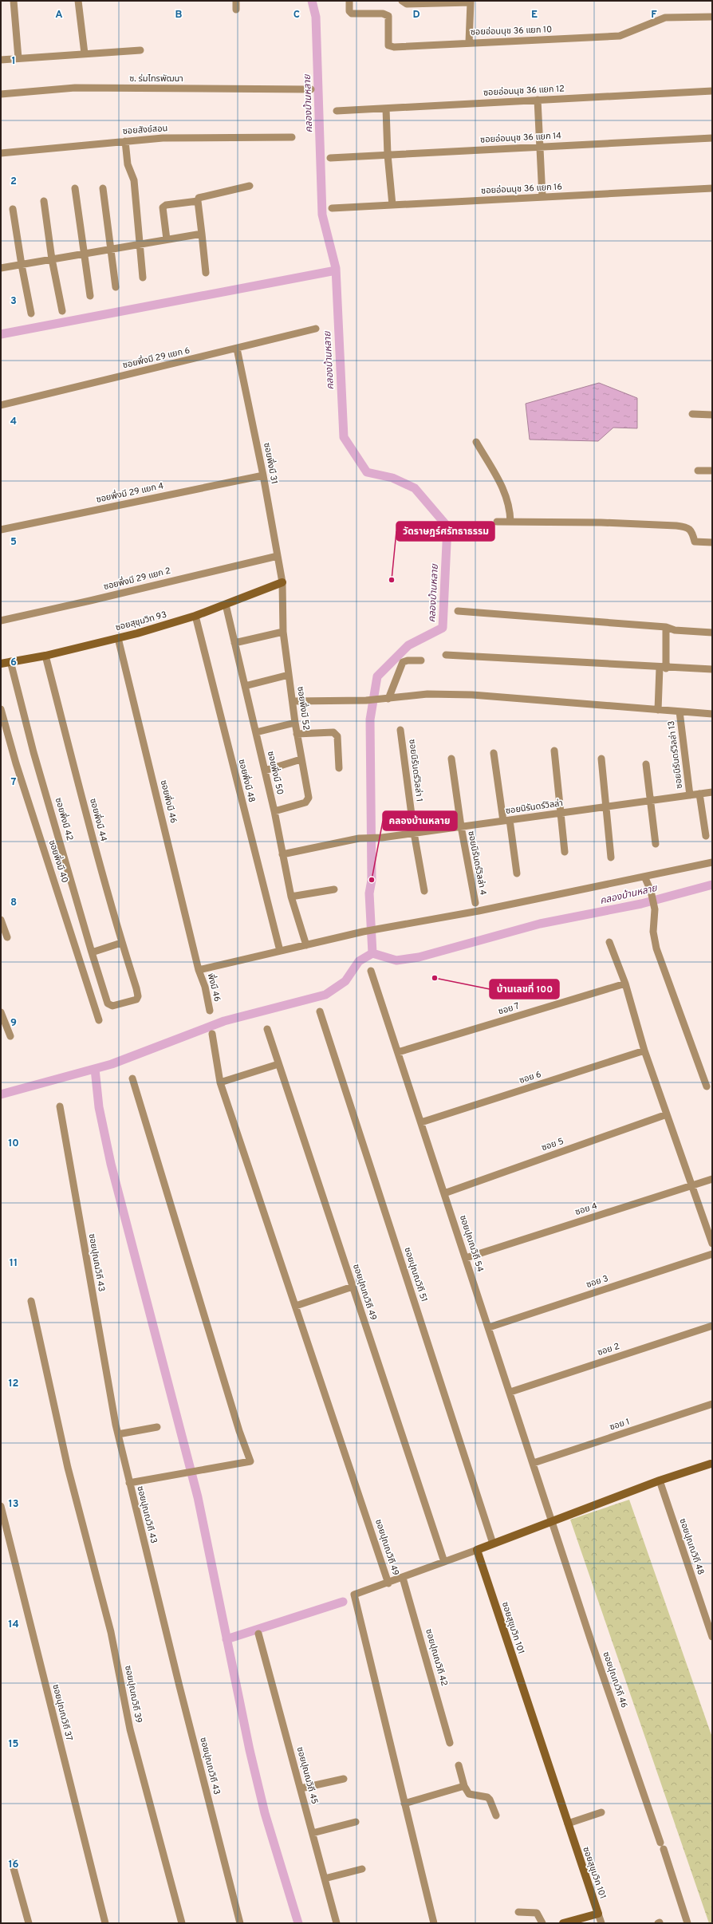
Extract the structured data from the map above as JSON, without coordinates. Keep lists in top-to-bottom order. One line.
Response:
{"streets":{"street":["ซอยอ่อนนุช 36 แยก 10","ซ. ร่มไทรพัฒนา","ซอยอ่อนนุช 36 แยก 12","ซอยสังข์สอน","ซอยอ่อนนุช 36 แยก 14","ซอยอ่อนนุช 36 แยก 16","ซอยพึ่งมี 29 แยก 6","ซอยพึ่งมี 31","ซอยพึ่งมี 29 แยก 4","ซอยพึ่งมี 29 แยก 2","ซอยสุขุมวิท 93","ซอยพึ่งมี 52","ซอยนิรันดร์วิลล่า 13","ซอยนิรันดร์วิลล่า 1","ซอยพึ่งมี 50","ซอยพึ่งมี 48","ซอยพึ่งมี 46","ซอยนิรันดร์วิลล่า","ซอยพึ่งมี 42","ซอยพึ่งมี 44","ซอยพึ่งมี 40","ซอยนิรันดร์วิลล่า 4","พึ่งมี 46","ซอย 7","ซอย 6","ซอย 5","ซอย 4","ซอยปุณณวิถี 54","ซอยปุณณวิถี 43","ซอยปุณณวิถี 51","ซอย 3","ซอยปุณณวิถี 49","ซอย 2","ซอย 1","ซอยปุณณวิถี 48","ซอยสุขุมวิท 101","ซอยปุณณวิถี 42","ซอยปุณณวิถี 46","ซอยปุณณวิถี 39","ซอยปุณณวิถี 37","ซอยปุณณวิถี 45"]},"crossings":[["ซอยพึ่งมี 29 แยก 6","ซอยพึ่งมี 31"],["ซอยพึ่งมี 31","ซอยพึ่งมี 29 แยก 4"],["ซอยพึ่งมี 31","ซอยพึ่งมี 29 แยก 2"],["ซอยพึ่งมี 31","ซอยสุขุมวิท 93"],["ซอยพึ่งมี 31","ซอยพึ่งมี 52"],["ซอยสุขุมวิท 93","ซอยพึ่งมี 52"],["ซอยสุขุมวิท 93","ซอยพึ่งมี 50"],["ซอยสุขุมวิท 93","ซอยพึ่งมี 48"],["ซอยสุขุมวิท 93","ซอยพึ่งมี 46"],["ซอยสุขุมวิท 93","ซอยพึ่งมี 42"],["ซอยสุขุมวิท 93","ซอยพึ่งมี 44"],["ซอยพึ่งมี 52","ซอยพึ่งมี 50"],["ซอยนิรันดร์วิลล่า 13","ซอยนิรันดร์วิลล่า"],["ซอยนิรันดร์วิลล่า 1","ซอยนิรันดร์วิลล่า"],["ซอยพึ่งมี 50","ซอยนิรันดร์วิลล่า"],["ซอยพึ่งมี 46","พึ่งมี 46"],["ซอยนิรันดร์วิลล่า","ซอยนิรันดร์วิลล่า 4"],["ซอยพึ่งมี 42","ซอยพึ่งมี 44"],["ซอย 7","ซอยปุณณวิถี 54"],["ซอย 6","ซอยปุณณวิถี 54"],["ซอย 5","ซอยปุณณวิถี 54"],["ซอย 4","ซอยปุณณวิถี 54"],["ซอยปุณณวิถี 54","ซอย 3"],["ซอยปุณณวิถี 54","ซอย 2"],["ซอยปุณณวิถี 54","ซอย 1"],["ซอยปุณณวิถี 54","ซอยปุณณวิถี 46"]],"water":["คลองบ้านหลาย"],"places":["วัดราษฎร์ศรัทธาธรรม","คลองบ้านหลาย","บ้านเลขที่ 100"],"grid":{"columns":["A","B","C","D","E","F"],"rows":["1","2","3","4","5","6","7","8","9","10","11","12","13","14","15","16"]}}
